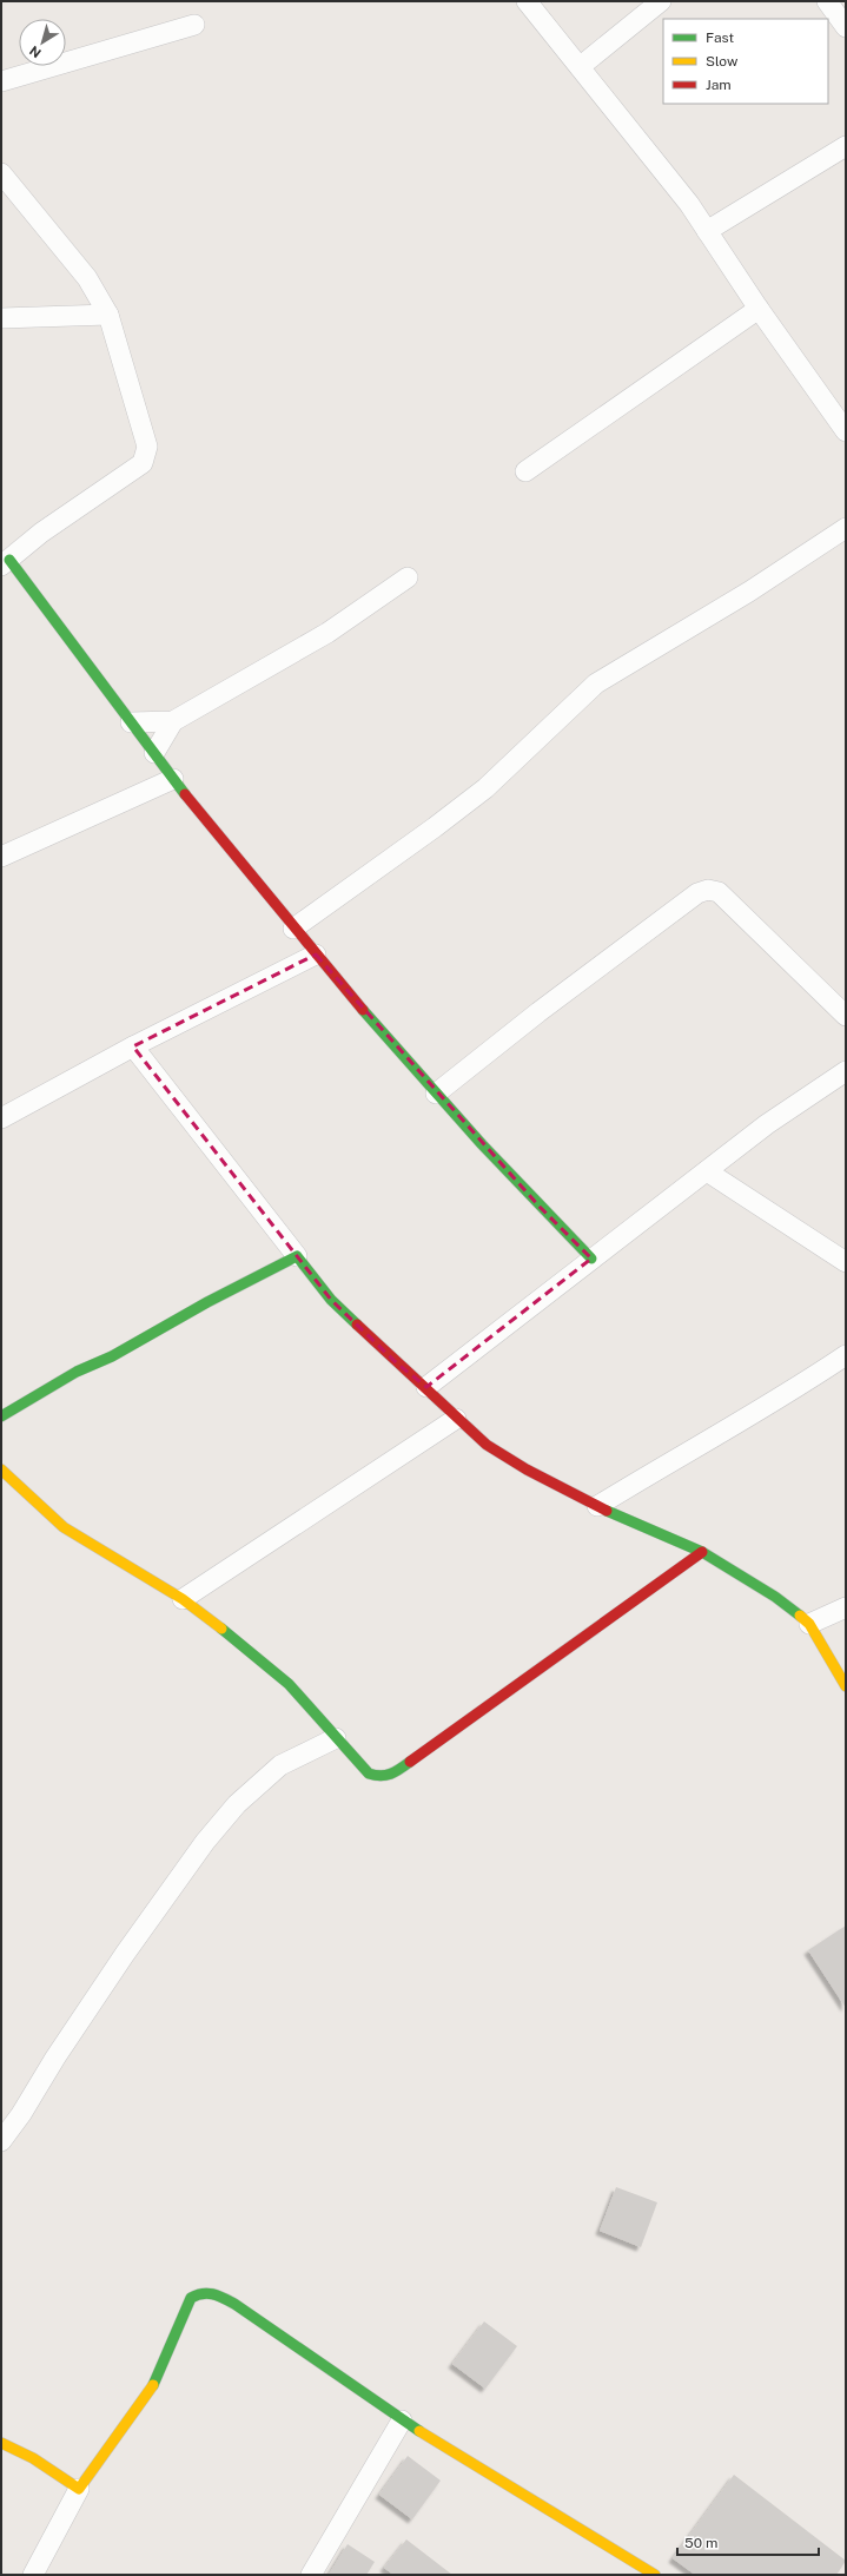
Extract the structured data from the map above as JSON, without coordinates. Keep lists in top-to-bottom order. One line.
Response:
{"legend":["Fast","Slow","Jam"],"scale_bar":"50 m","north":"bottom left"}
